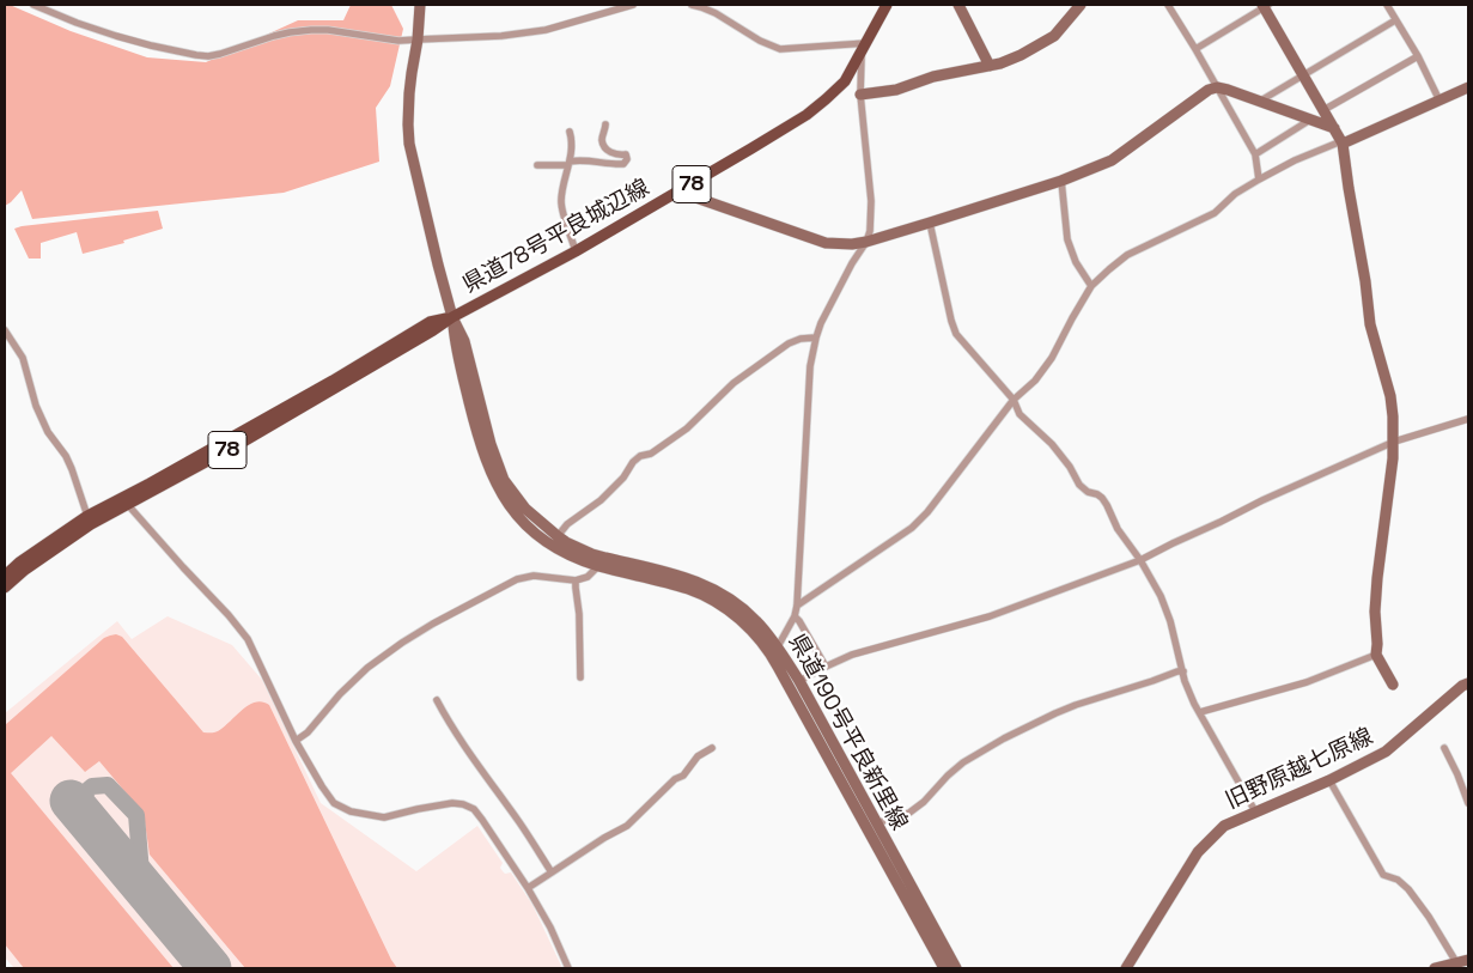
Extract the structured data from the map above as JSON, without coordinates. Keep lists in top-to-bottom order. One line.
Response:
{"streets":{"main road":["78","県道78号平良城辺線"],"street":["県道190号平良新里線","旧野原越七原線"]},"crossings":[["県道78号平良城辺線","県道190号平良新里線"]]}
